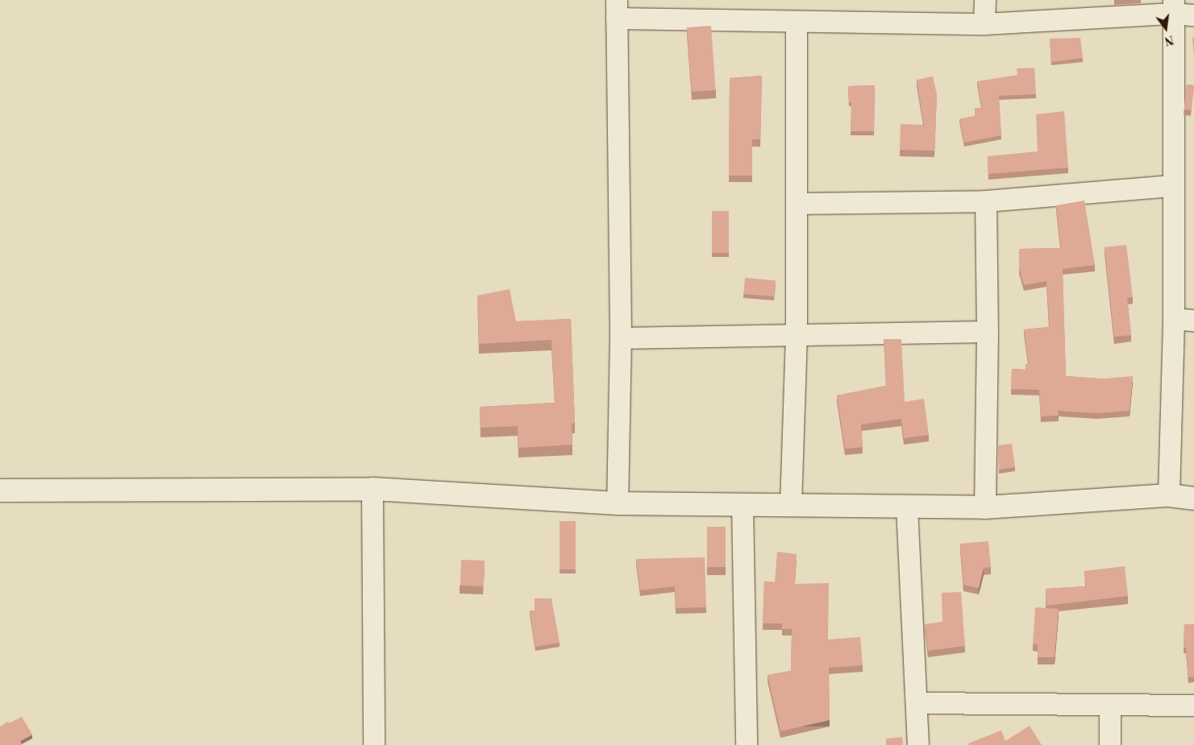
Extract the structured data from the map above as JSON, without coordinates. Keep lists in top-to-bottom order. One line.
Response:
{"north":"bottom"}
